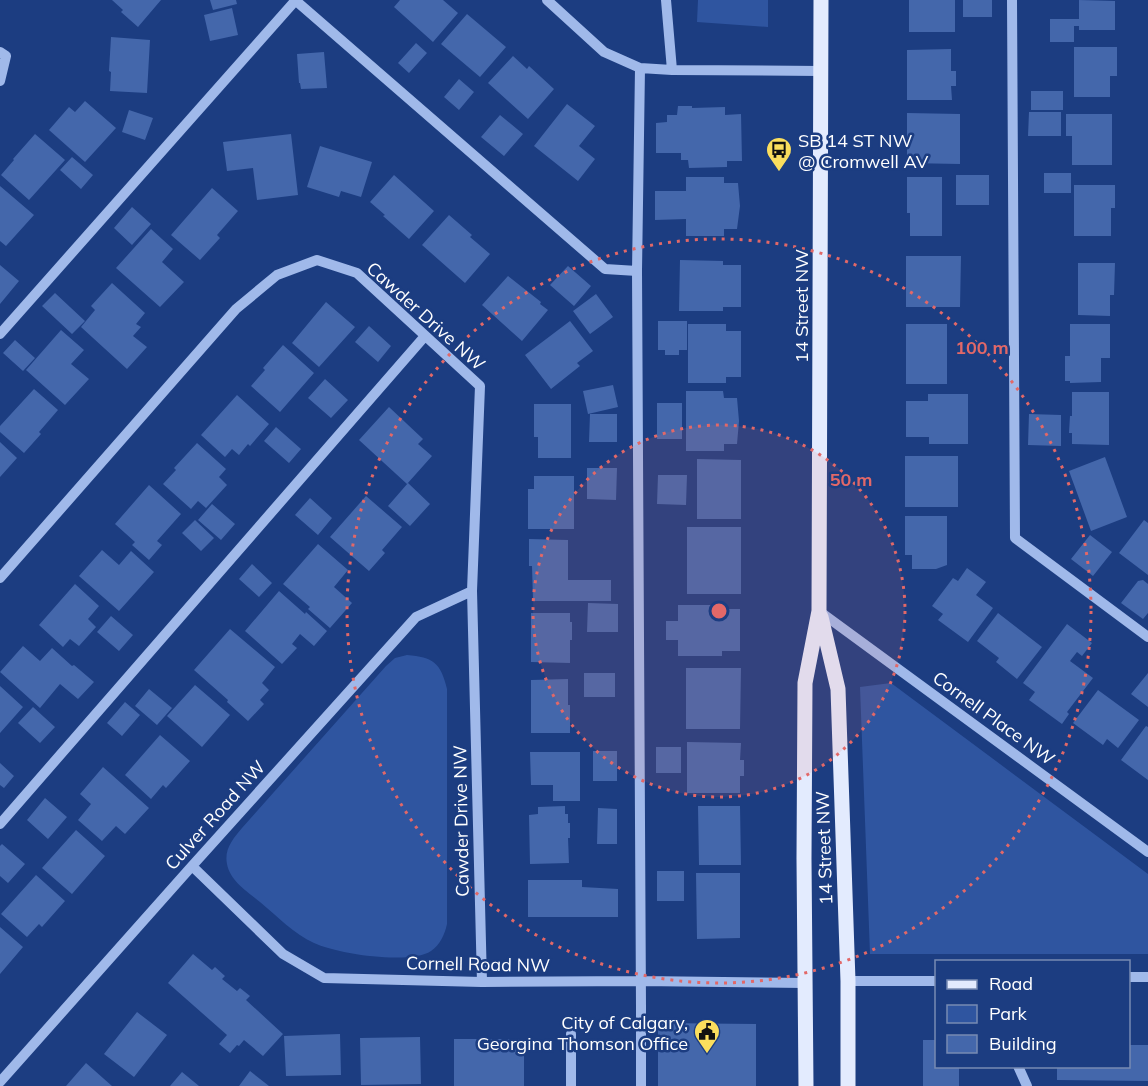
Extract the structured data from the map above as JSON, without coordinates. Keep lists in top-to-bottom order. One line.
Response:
{"streets":{"main road":["14 Street NW"],"street":["Cawder Drive NW","Cornell Place NW","Culver Road NW","Cornell Road NW"]},"crossings":[["14 Street NW","Cornell Place NW"],["14 Street NW","Cornell Road NW"],["Cawder Drive NW","Culver Road NW"],["Cawder Drive NW","Cornell Road NW"],["Culver Road NW","Cornell Road NW"]],"places":{"bus stop":["SB 14 ST NW @ Cromwell AV"],"public building":["City of Calgary, Georgina Thomson Office"]},"legend":["Road","Park","Building"],"rings":["100 m","50 m"]}
